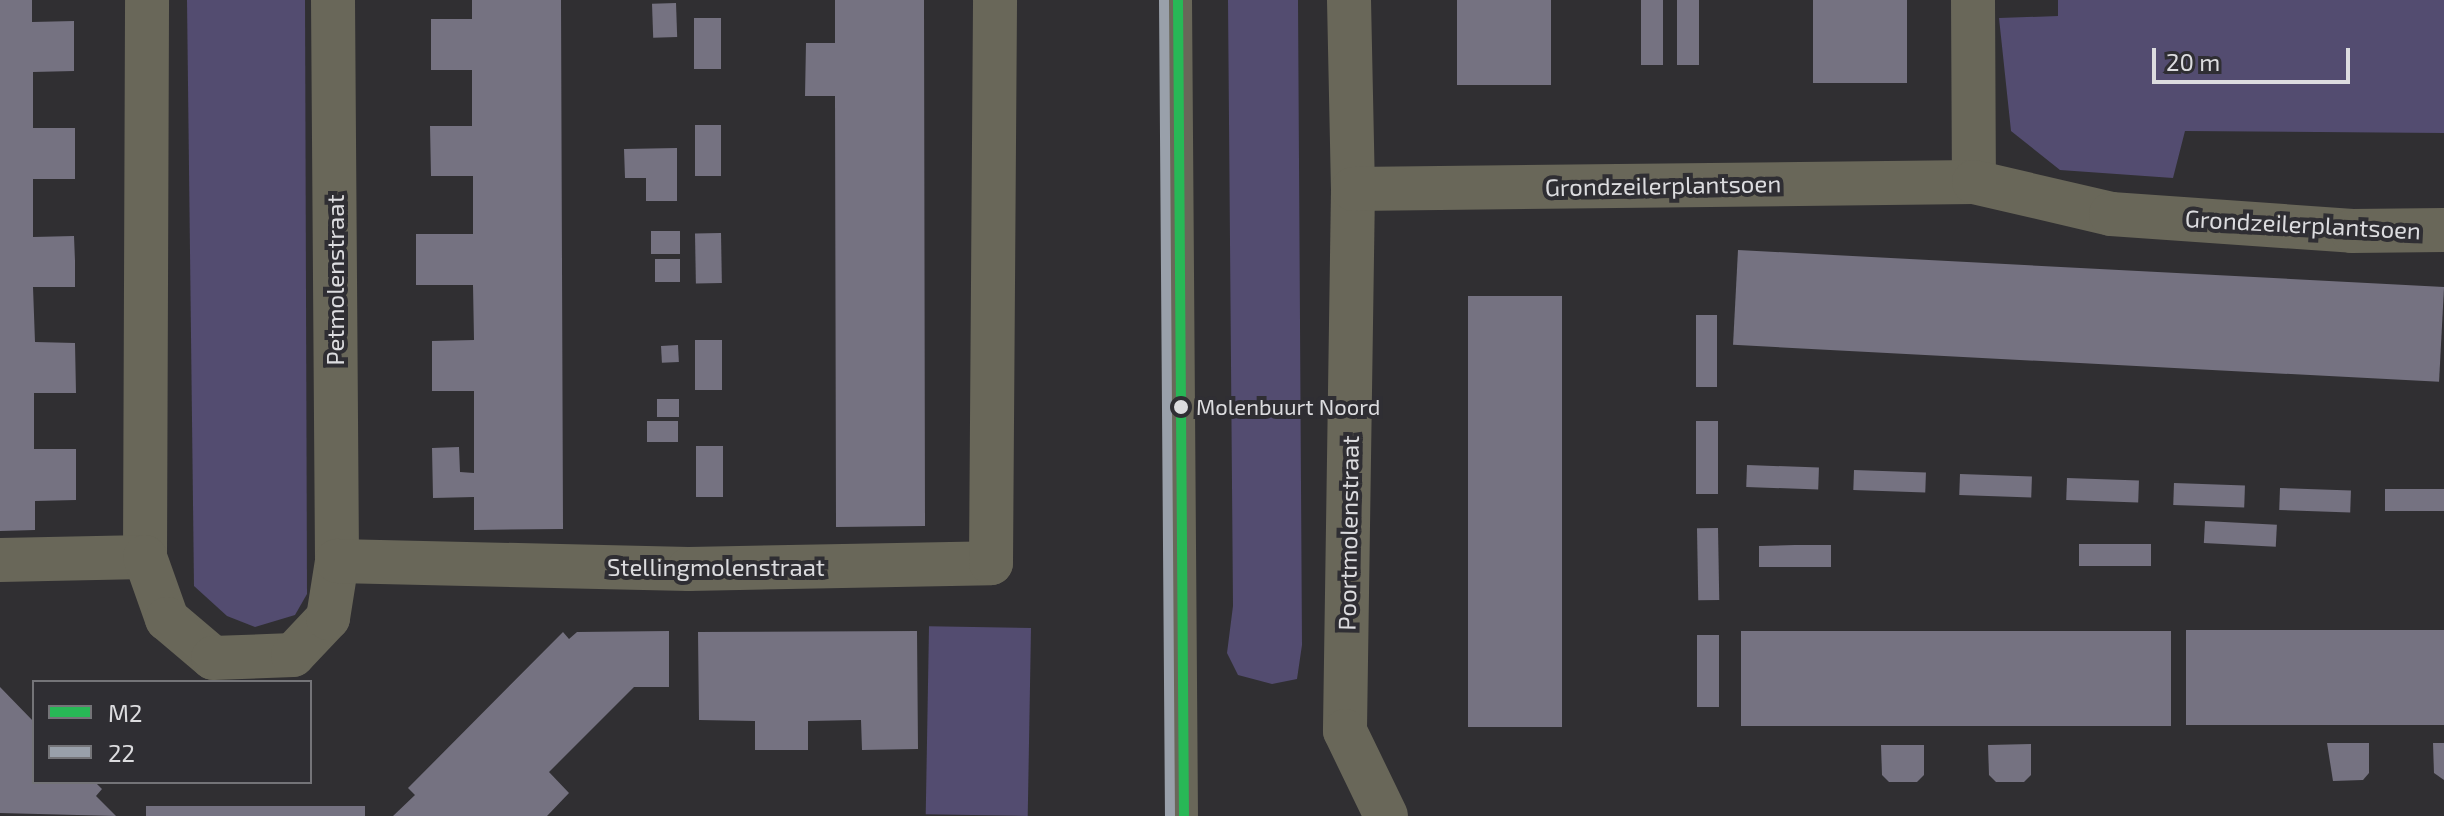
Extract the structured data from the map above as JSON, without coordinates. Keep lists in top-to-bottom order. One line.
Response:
{"streets":{"street":["Grondzeilerplantsoen","Petmolenstraat","Poortmolenstraat","Stellingmolenstraat"]},"crossings":[["Grondzeilerplantsoen","Poortmolenstraat"],["Petmolenstraat","Stellingmolenstraat"]],"places":["Molenbuurt Noord"],"lines":["transit line M2","transit line 22"],"legend":["M2","22"],"scale_bar":"20 m"}
